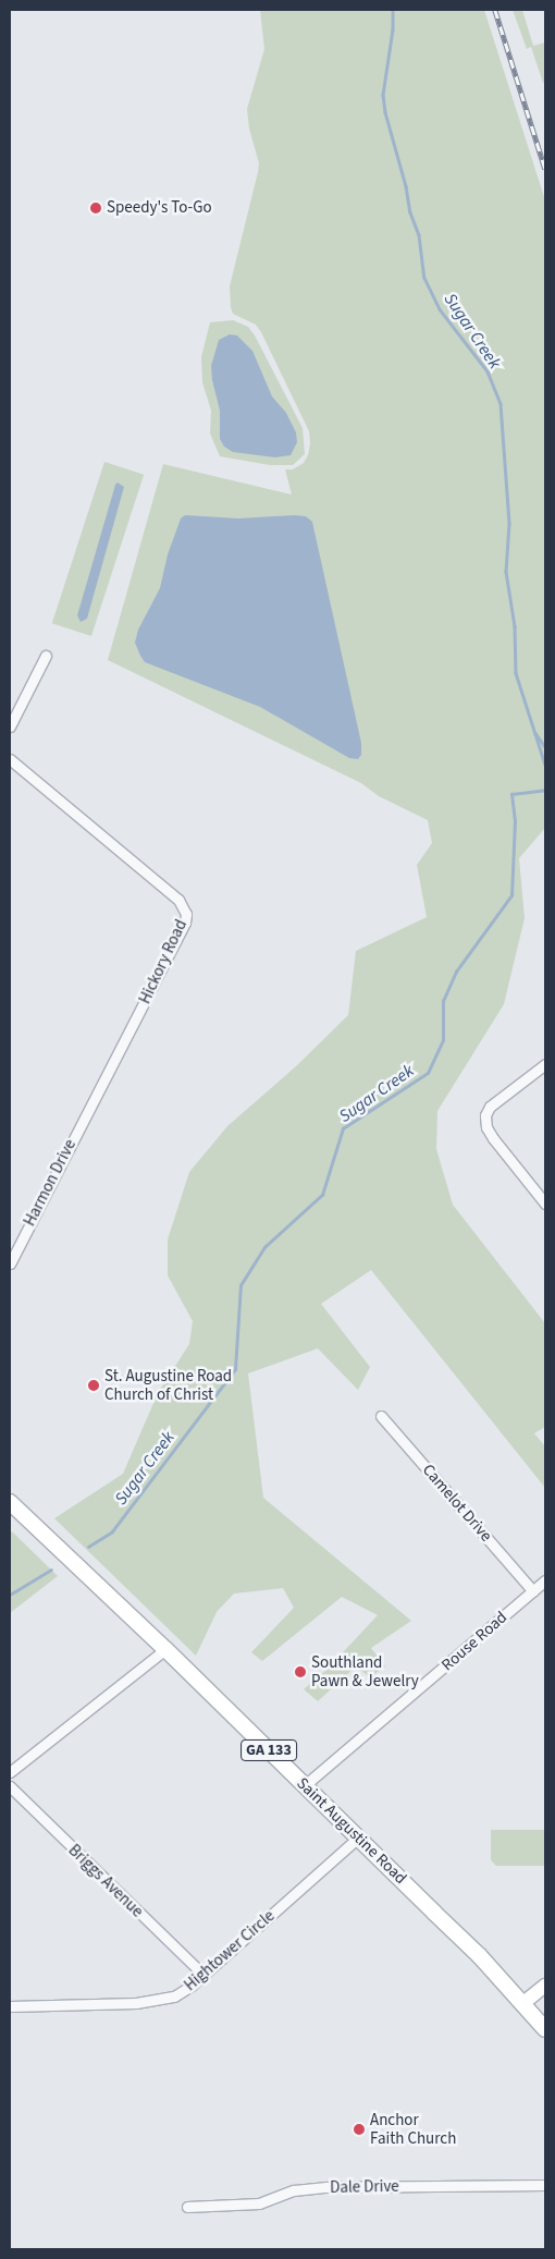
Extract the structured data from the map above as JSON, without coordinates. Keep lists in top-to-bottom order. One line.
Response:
{"streets":{"main road":["GA 133","Saint Augustine Road"],"street":["Hickory Road","Harmon Drive","Camelot Drive","Rouse Road","Briggs Avenue","Hightower Circle","Dale Drive"]},"crossings":[["Hickory Road","Harmon Drive"],["Camelot Drive","Rouse Road"],["Rouse Road","Saint Augustine Road"],["Saint Augustine Road","Hightower Circle"],["Briggs Avenue","Hightower Circle"]],"water":["Sugar Creek"],"places":["Speedy's To-Go","St. Augustine Road Church of Christ","Southland Pawn & Jewelry","Anchor Faith Church"]}
